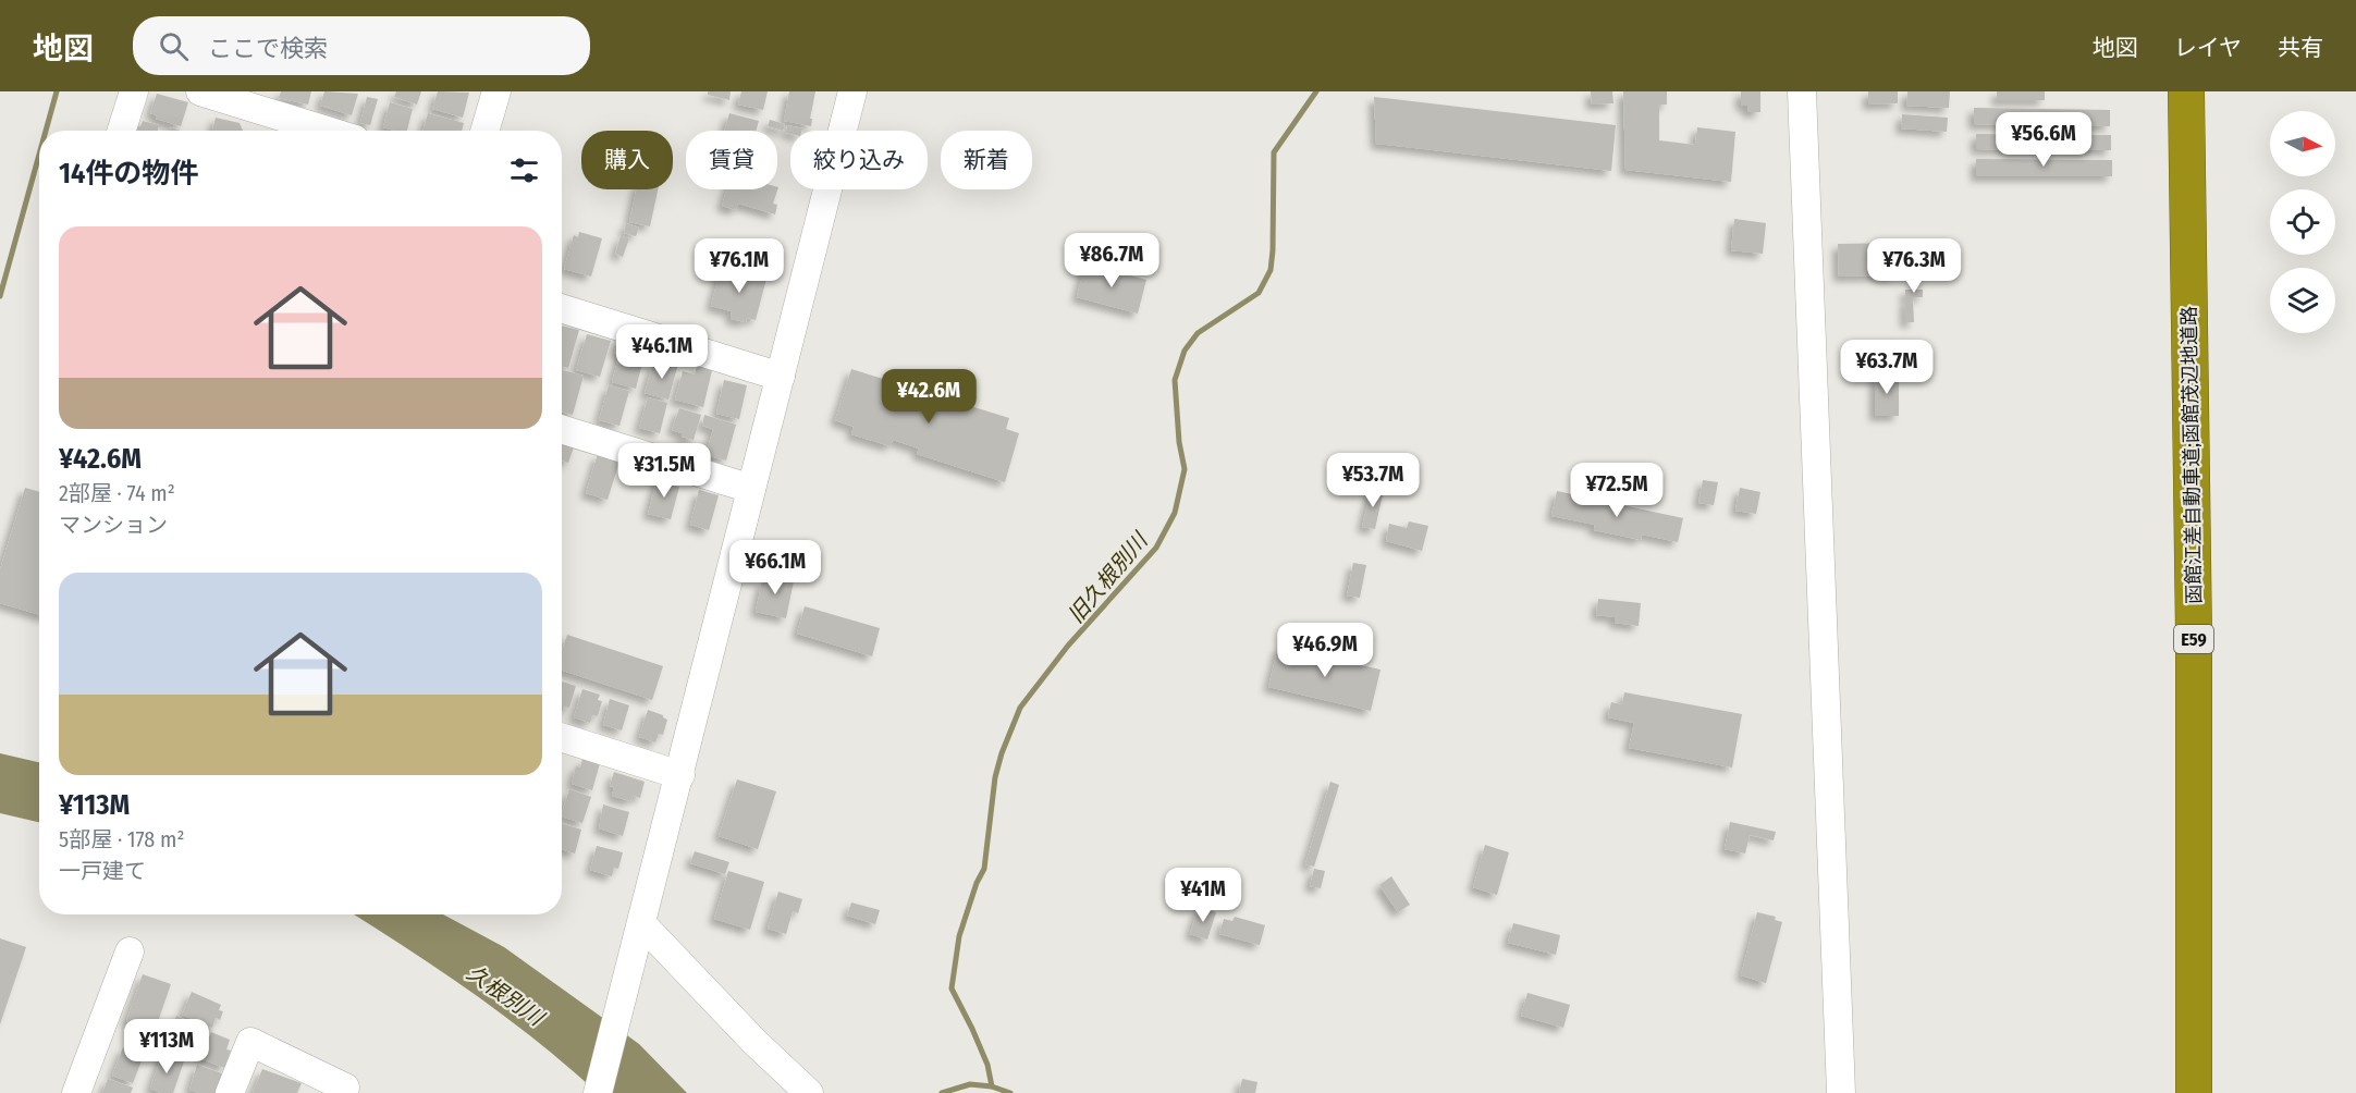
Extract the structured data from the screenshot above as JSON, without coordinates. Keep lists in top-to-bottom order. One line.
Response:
{"streets":{"highway":["函館江差自動車道;函館茂辺地道路","E59"]},"water":["旧久根別川","久根別川"],"north":"right","page":{"header":"地図","search":"ここで検索","nav":["地図","レイヤ","共有"],"price":["¥56.6M","¥86.7M","¥76.1M","¥76.3M","¥46.1M","¥63.7M","¥42.6M","¥31.5M","¥53.7M","¥72.5M","¥66.1M","¥46.9M","¥41M","¥113M"],"chip":["購入","賃貸","絞り込み","新着"],"heading":"14件の物件","list":[{"name":"¥42.6M","note":"2部屋 · 74 m² · マンション"},{"name":"¥113M","note":"5部屋 · 178 m² · 一戸建て"}]}}
